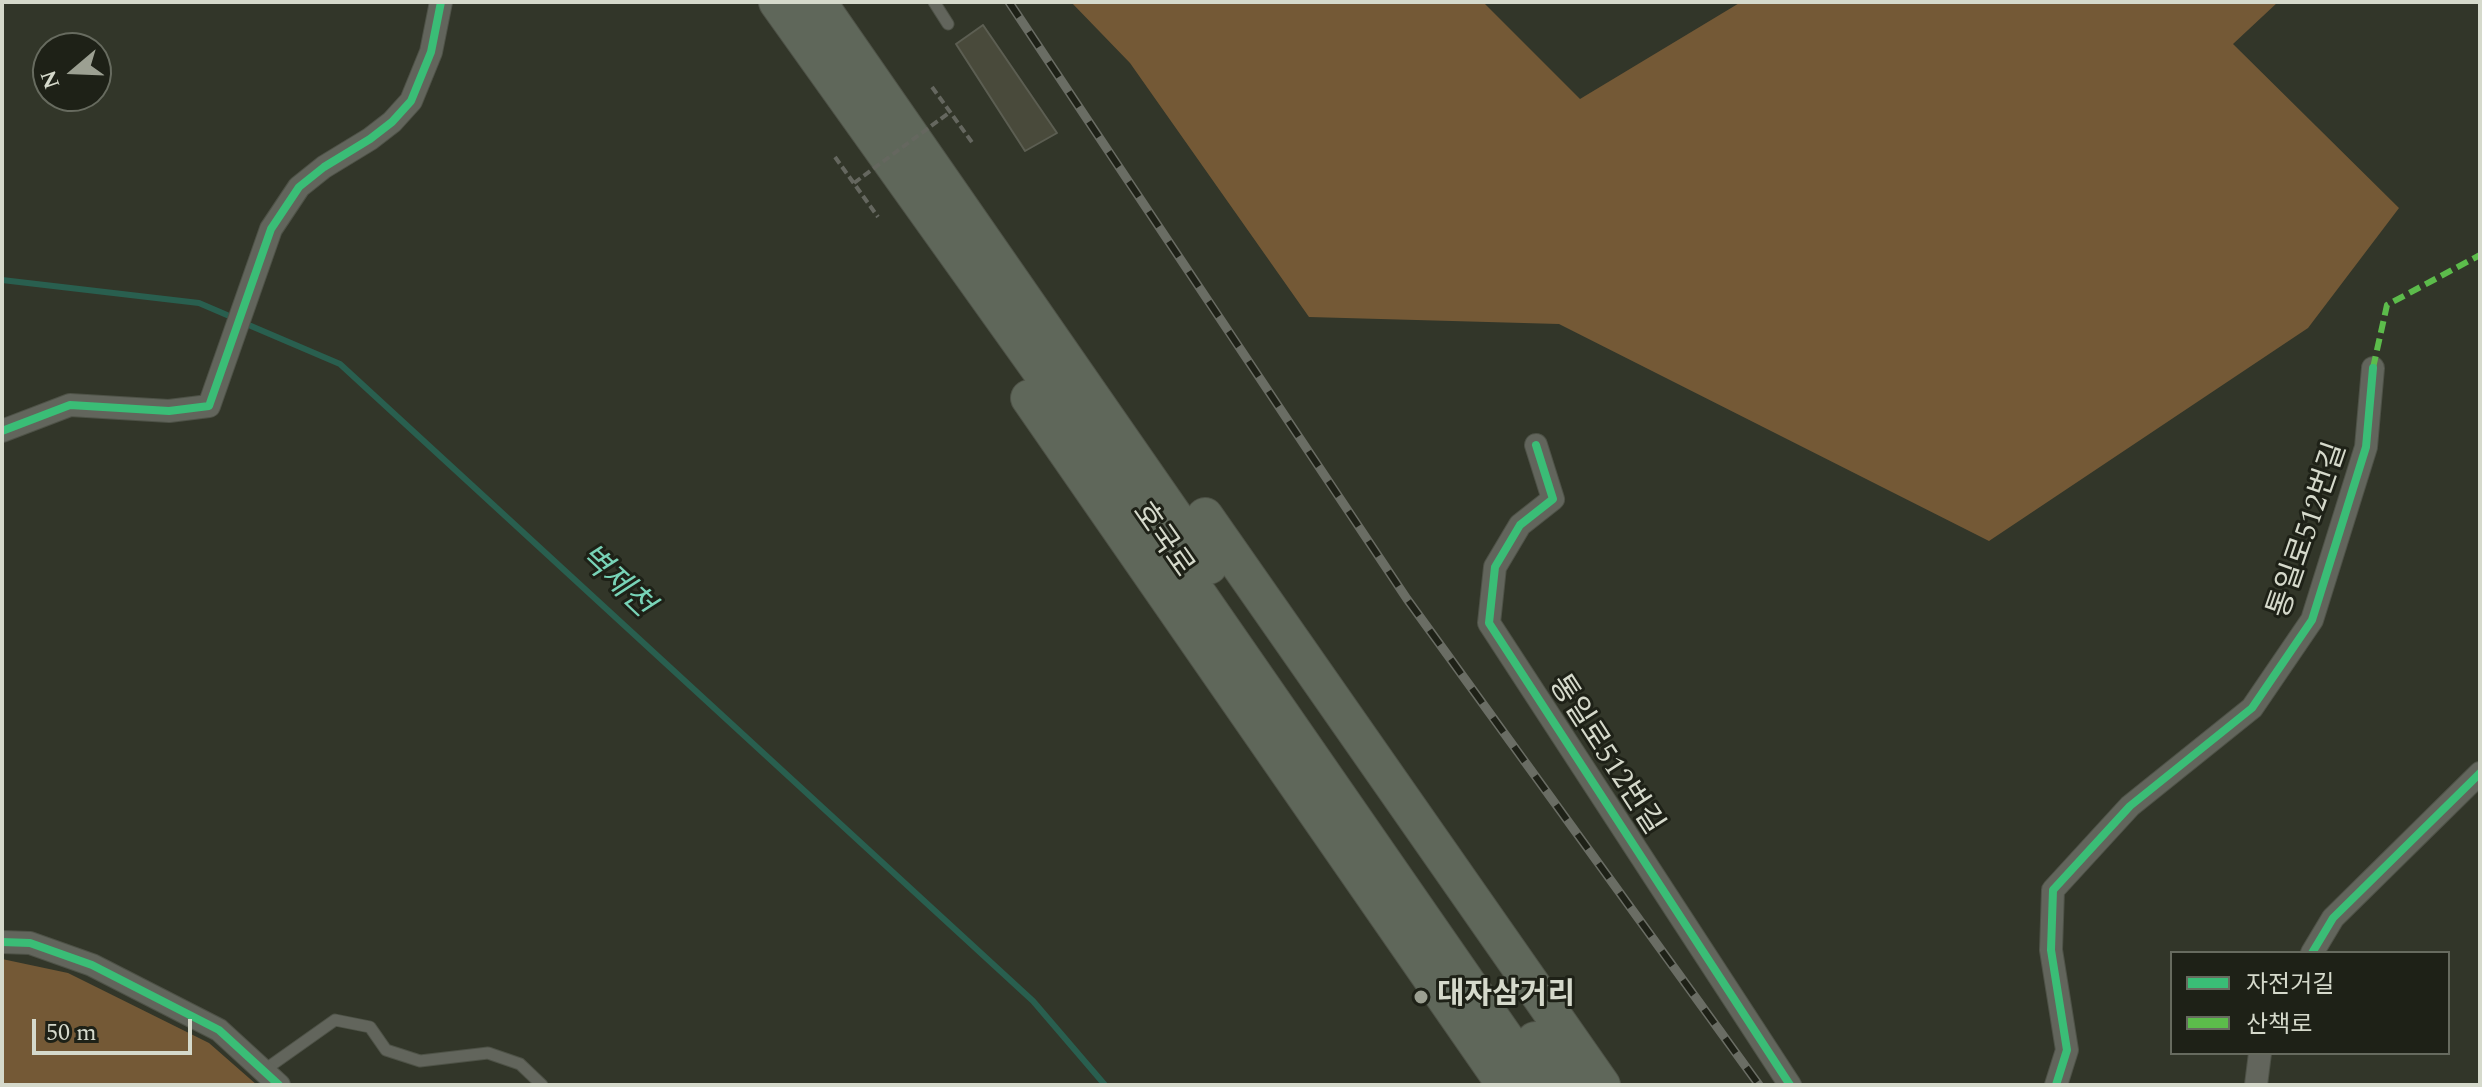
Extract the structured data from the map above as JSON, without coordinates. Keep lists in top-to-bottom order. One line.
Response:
{"streets":{"main road":["호국로"],"street":["통일로512번길"]},"water":["벽제천"],"places":["대자삼거리"],"legend":["자전거길","산책로"],"scale_bar":"50 m","north":"left"}
